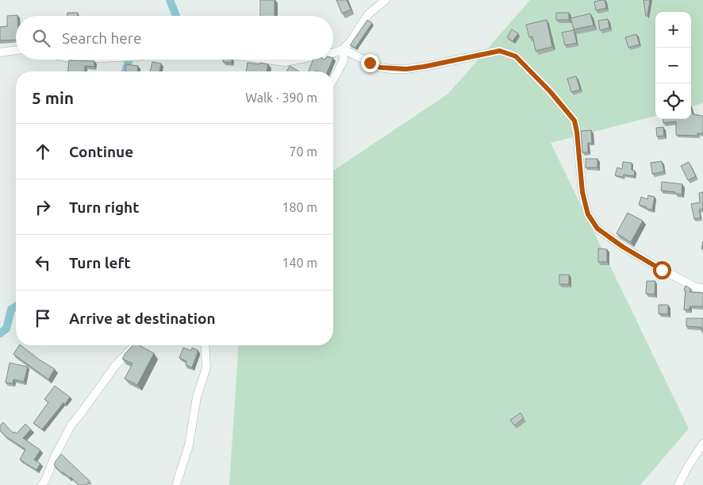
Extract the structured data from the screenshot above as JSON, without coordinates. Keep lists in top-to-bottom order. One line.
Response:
{"page":{"map_buttons":["+","−"],"search":"Search here","heading":["5 min","Walk · 390 m"],"list":[["Continue","70 m"],["Turn right","180 m"],["Turn left","140 m"],"Arrive at destination"]}}
